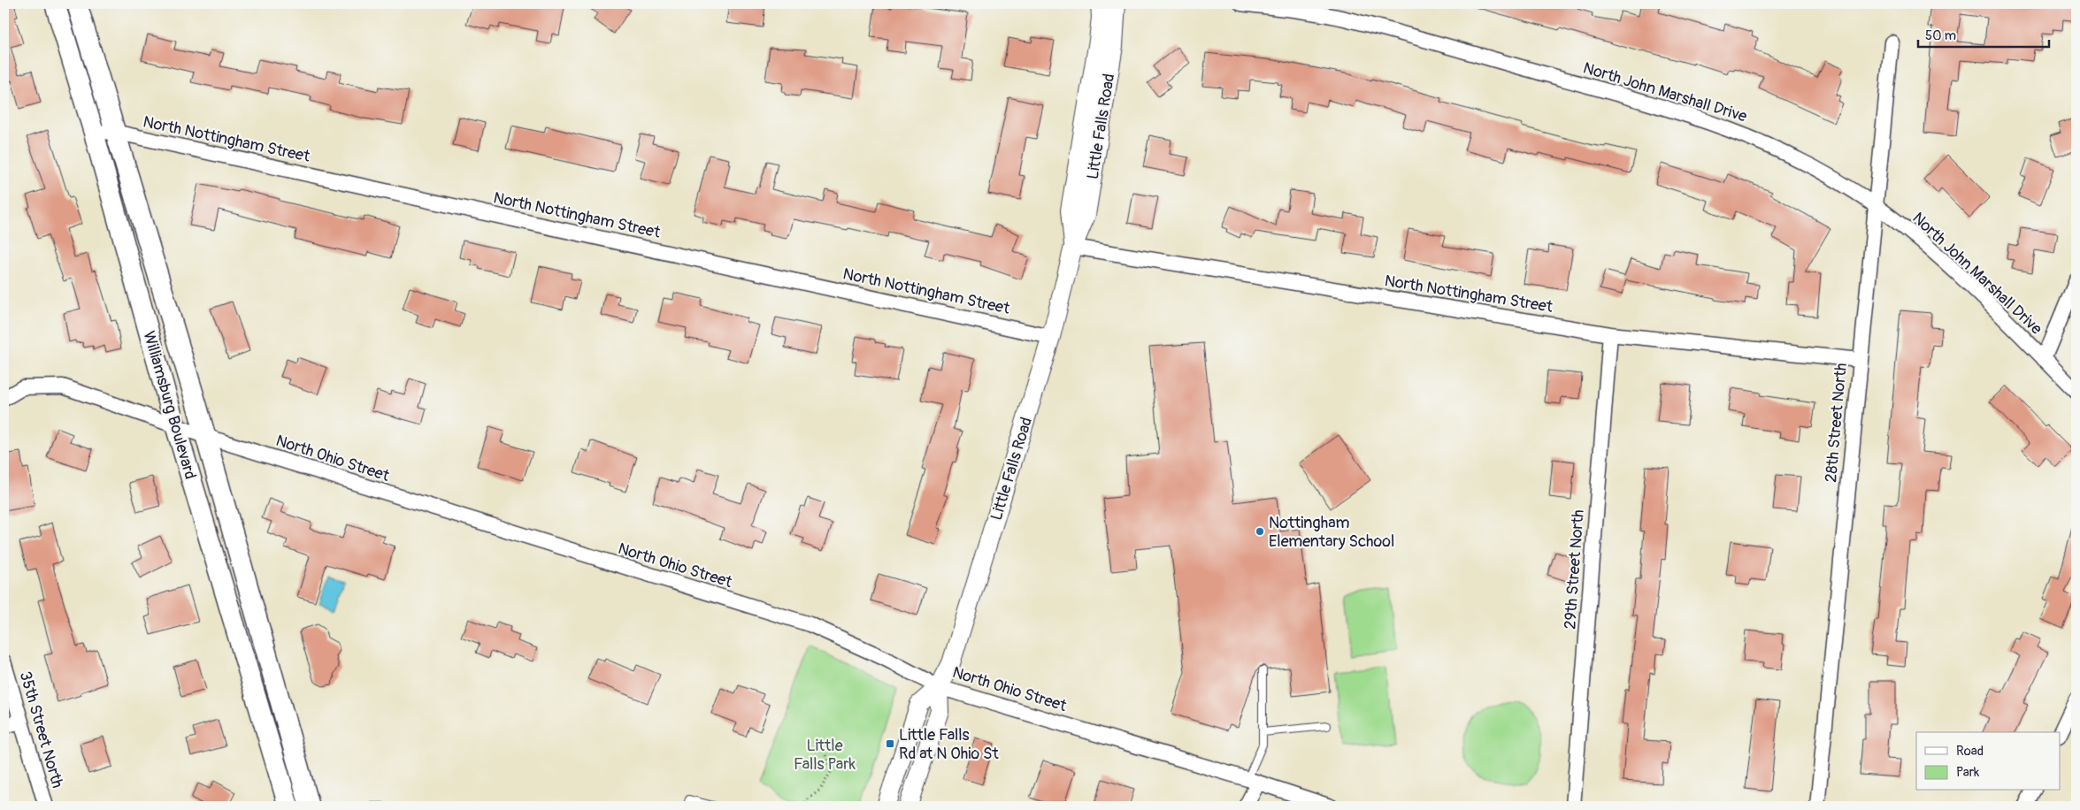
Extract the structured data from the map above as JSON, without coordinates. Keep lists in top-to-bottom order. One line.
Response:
{"streets":{"main road":["Williamsburg Boulevard"],"street":["North John Marshall Drive","Little Falls Road","North Nottingham Street","28th Street North","North Ohio Street","29th Street North","35th Street North"]},"crossings":[["North John Marshall Drive","28th Street North"],["Little Falls Road","North Nottingham Street"],["Little Falls Road","North Ohio Street"],["North Nottingham Street","Williamsburg Boulevard"],["North Nottingham Street","28th Street North"],["North Nottingham Street","29th Street North"],["Williamsburg Boulevard","North Ohio Street"]],"parks":["Little Falls Park"],"places":{"other":["Nottingham Elementary School"],"transit":["Little Falls Rd at N Ohio St"]},"legend":["Road","Park"],"scale_bar":"50 m"}
